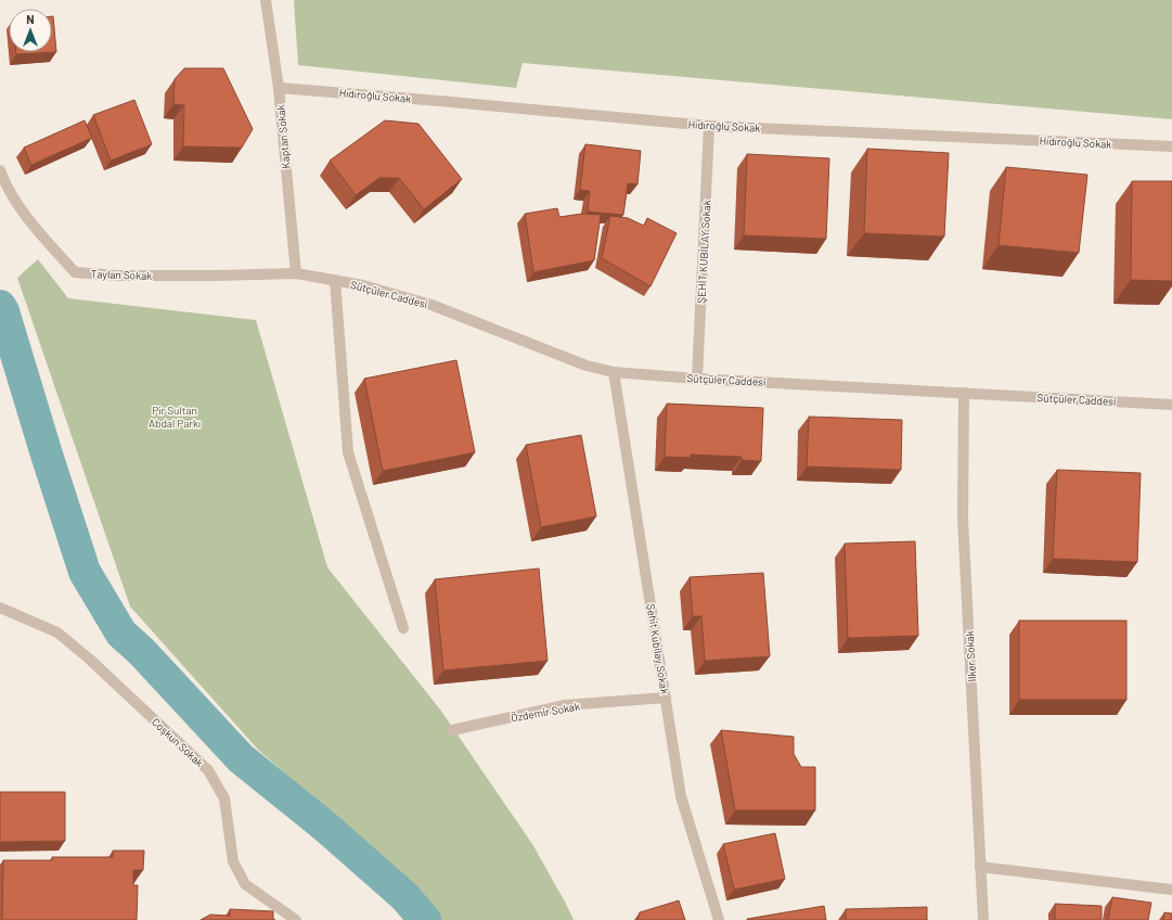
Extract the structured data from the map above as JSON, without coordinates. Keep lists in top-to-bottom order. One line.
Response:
{"streets":{"street":["Hıdıroğlu Sokak","Kaptan Sokak","ŞEHİT KUBİLAY Sokak","Taylan Sokak","Sütçüler Caddesi","Şehit Kubilay Sokak","Ilker Sokak","Özdemir Sokak","Coşkun Sokak"]},"crossings":[["Hıdıroğlu Sokak","Kaptan Sokak"],["Hıdıroğlu Sokak","ŞEHİT KUBİLAY Sokak"],["Kaptan Sokak","Taylan Sokak"],["Kaptan Sokak","Sütçüler Caddesi"],["ŞEHİT KUBİLAY Sokak","Sütçüler Caddesi"],["Taylan Sokak","Sütçüler Caddesi"],["Sütçüler Caddesi","Şehit Kubilay Sokak"],["Sütçüler Caddesi","Ilker Sokak"],["Şehit Kubilay Sokak","Özdemir Sokak"]],"parks":["Pir Sultan Abdal Parkı"],"north":"top"}
